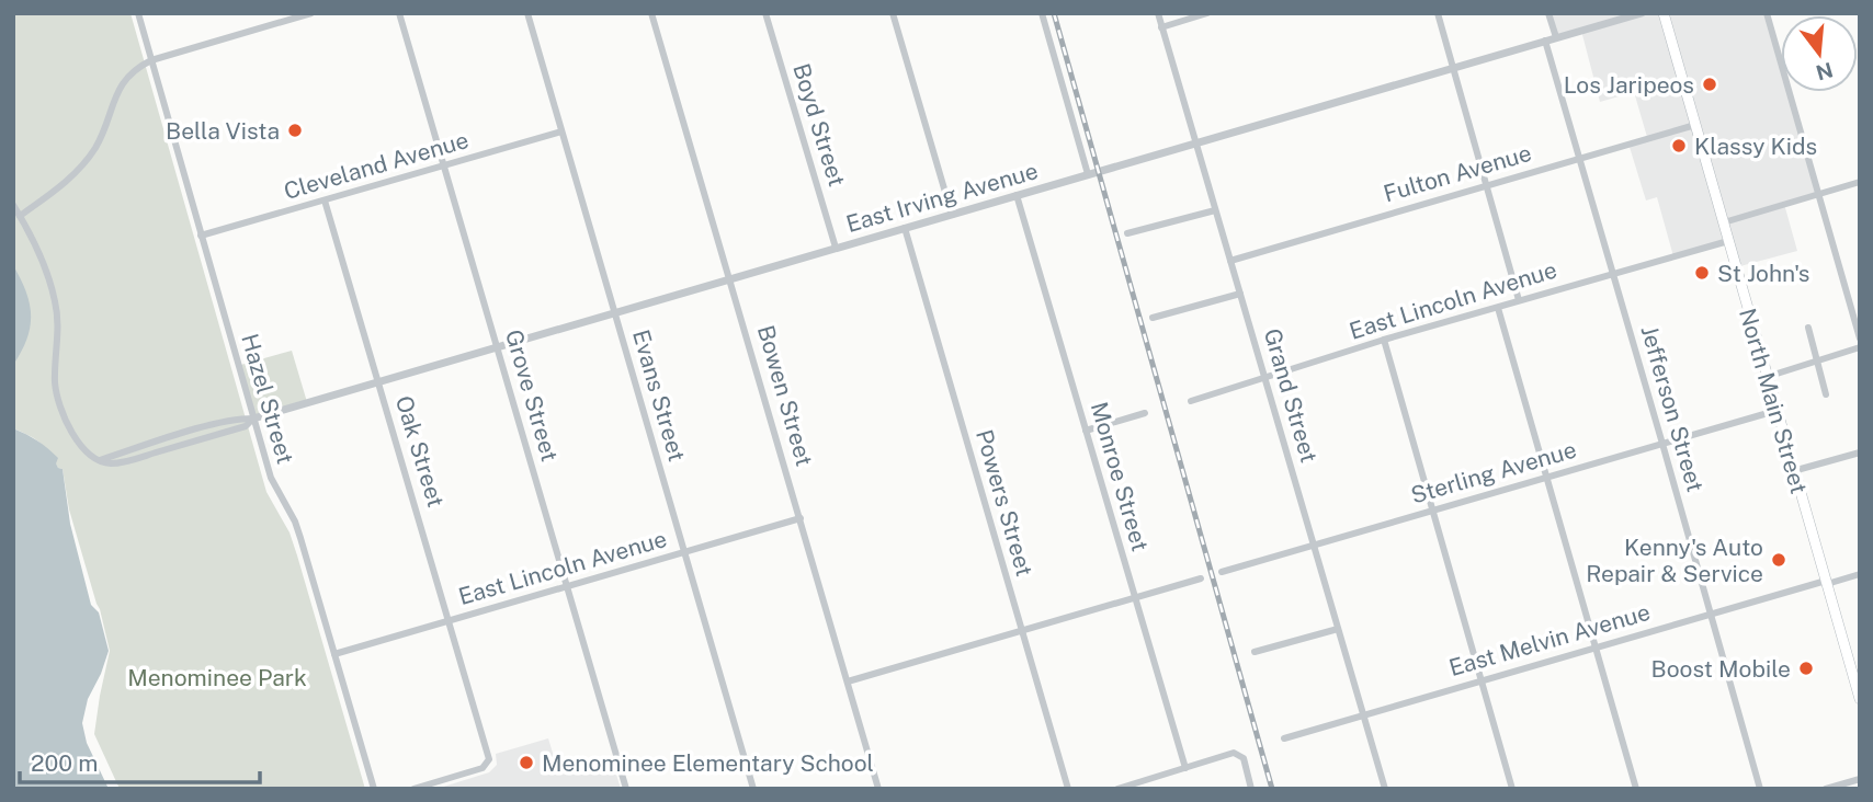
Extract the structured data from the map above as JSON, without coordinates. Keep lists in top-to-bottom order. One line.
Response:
{"streets":{"main road":["North Main Street"],"street":["Boyd Street","Cleveland Avenue","Fulton Avenue","East Irving Avenue","East Lincoln Avenue","Grove Street","Evans Street","Bowen Street","Grand Street","Hazel Street","Jefferson Street","Oak Street","Sterling Avenue","Monroe Street","Powers Street","East Melvin Avenue"]},"crossings":[["Boyd Street","East Irving Avenue"],["Cleveland Avenue","Grove Street"],["Cleveland Avenue","Evans Street"],["Cleveland Avenue","Hazel Street"],["Cleveland Avenue","Oak Street"],["Fulton Avenue","Grand Street"],["Fulton Avenue","North Main Street"],["Fulton Avenue","Jefferson Street"],["East Irving Avenue","Grove Street"],["East Irving Avenue","Evans Street"],["East Irving Avenue","Bowen Street"],["East Irving Avenue","Grand Street"],["East Irving Avenue","Hazel Street"],["East Irving Avenue","Jefferson Street"],["East Irving Avenue","Oak Street"],["East Irving Avenue","Monroe Street"],["East Irving Avenue","Powers Street"],["East Lincoln Avenue","Grove Street"],["East Lincoln Avenue","Evans Street"],["East Lincoln Avenue","Bowen Street"],["East Lincoln Avenue","Grand Street"],["East Lincoln Avenue","Hazel Street"],["East Lincoln Avenue","North Main Street"],["East Lincoln Avenue","Jefferson Street"],["East Lincoln Avenue","Oak Street"],["Grand Street","Sterling Avenue"],["Grand Street","East Melvin Avenue"],["North Main Street","Sterling Avenue"],["North Main Street","East Melvin Avenue"],["Jefferson Street","Sterling Avenue"],["Jefferson Street","East Melvin Avenue"]],"parks":["Menominee Park"],"places":["Los Jaripeos","Bella Vista","Klassy Kids","St John's","Kenny's Auto Repair & Service","Boost Mobile","Menominee Elementary School"],"scale_bar":"200 m","north":"bottom"}
